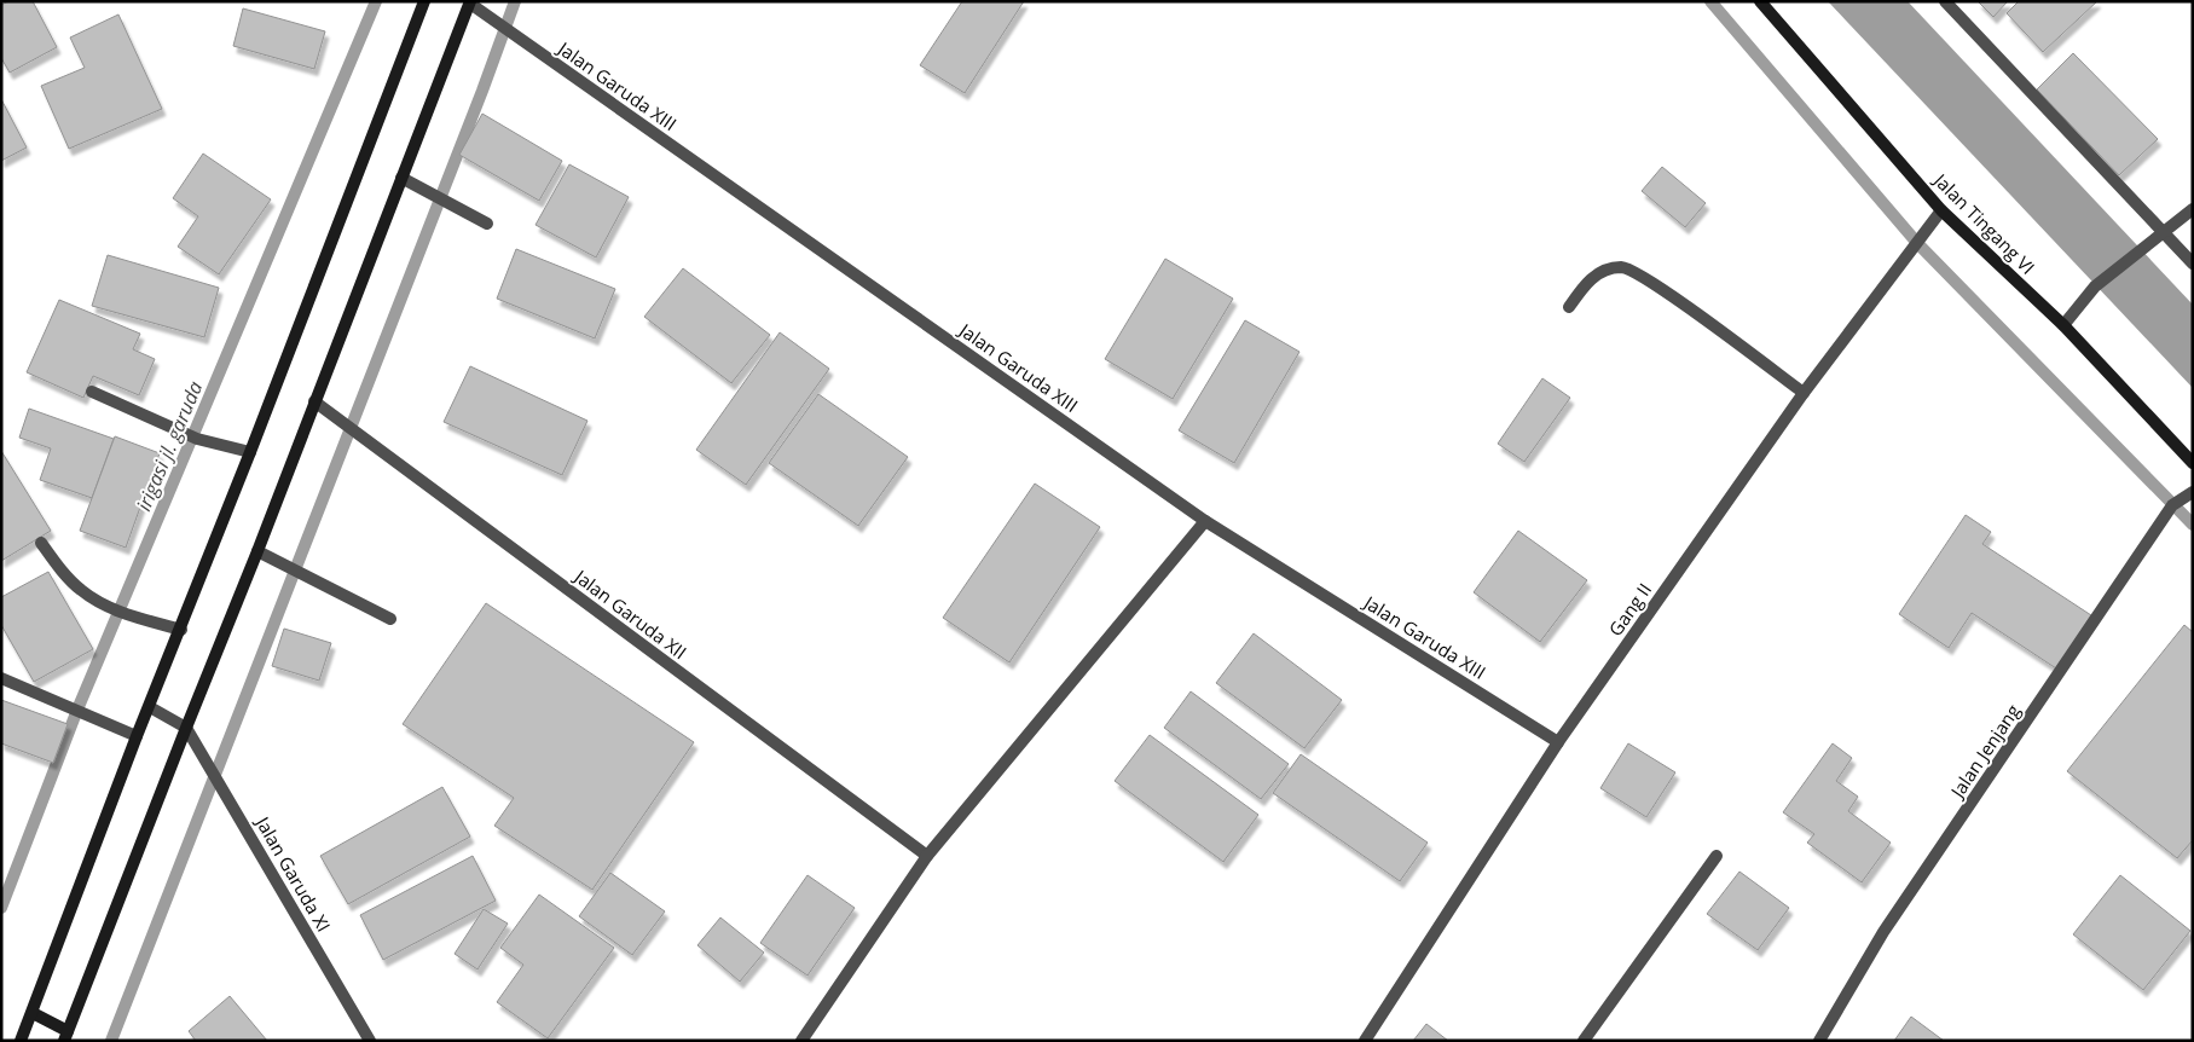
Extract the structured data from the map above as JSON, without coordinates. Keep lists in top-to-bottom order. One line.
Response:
{"streets":{"main road":["Jalan Tingang VI"],"street":["Jalan Garuda XIII","Gang II","Jalan Garuda XII","Jalan Jenjang","Jalan Garuda XI"]},"crossings":[["Jalan Garuda XIII","Gang II"],["Jalan Tingang VI","Gang II"]],"water":["irigasi jl. garuda"]}
